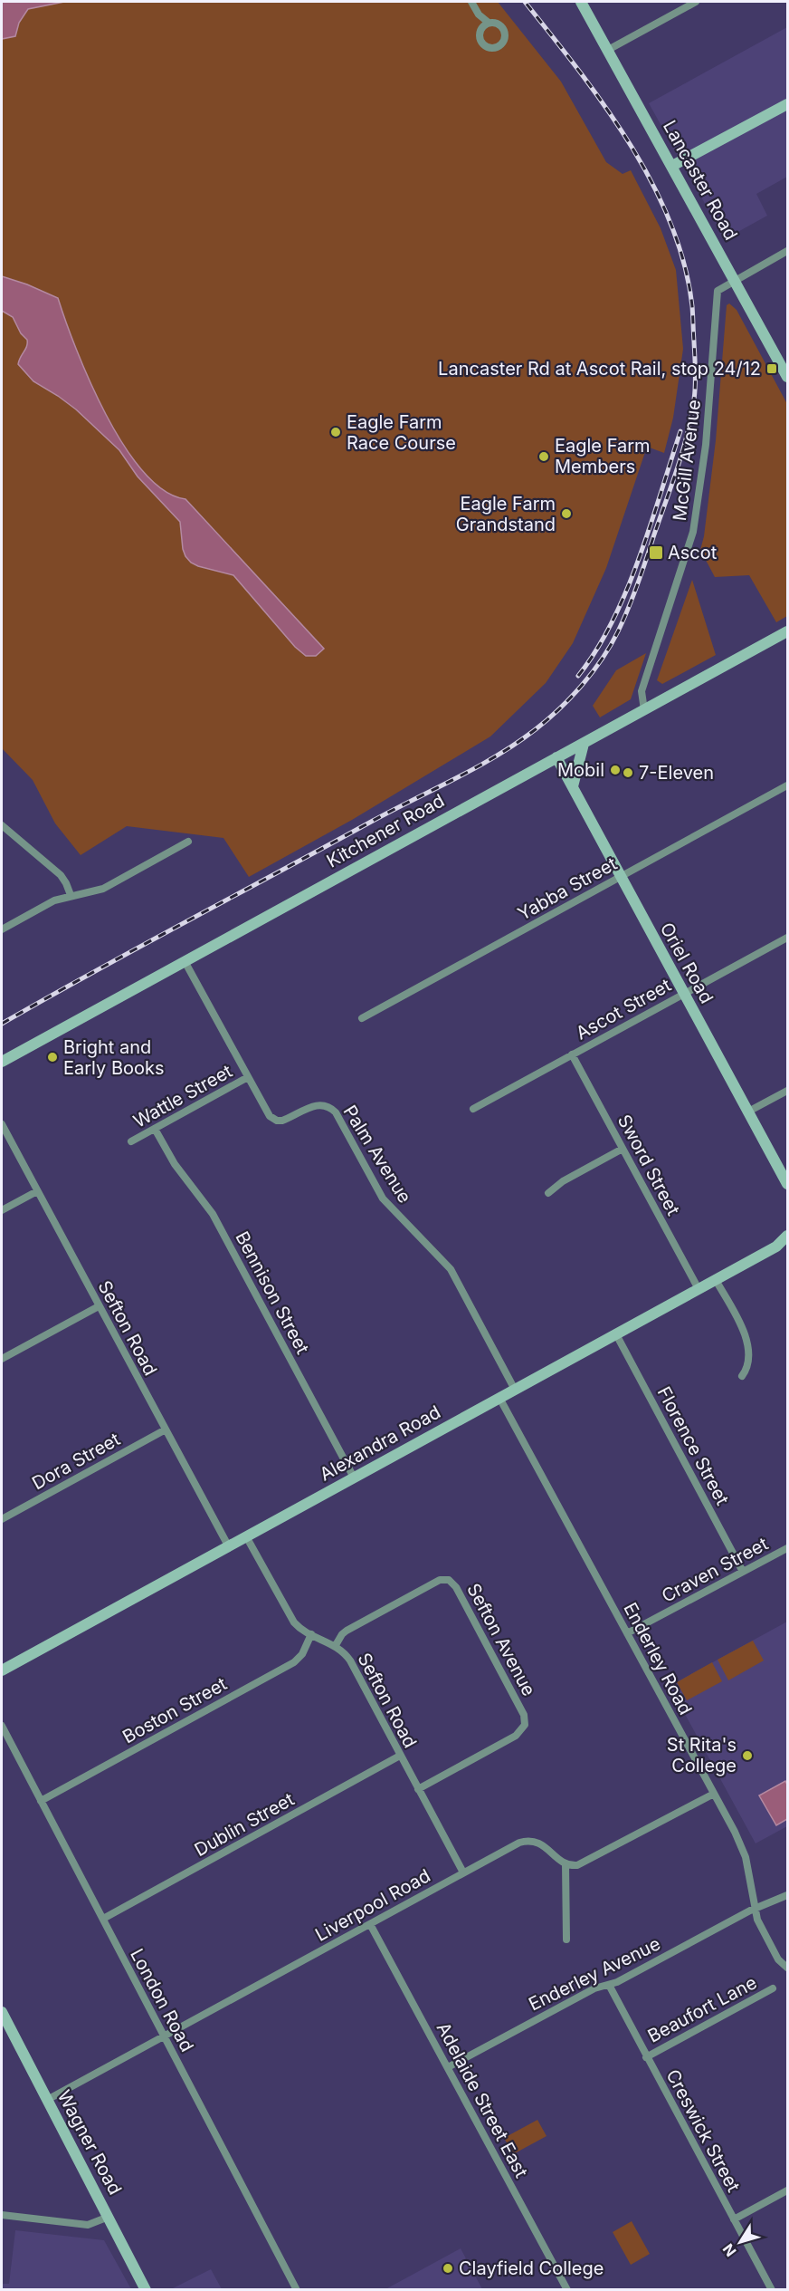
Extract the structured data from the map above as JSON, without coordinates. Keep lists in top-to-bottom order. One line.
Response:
{"streets":{"street":["Lancaster Road","McGill Avenue","Kitchener Road","Yabba Street","Oriel Road","Ascot Street","Wattle Street","Palm Avenue","Sword Street","Bennison Street","Sefton Road","Alexandra Road","Florence Street","Dora Street","Craven Street","Sefton Avenue","Enderley Road","Boston Street","Dublin Street","Liverpool Road","Enderley Avenue","London Road","Beaufort Lane","Adelaide Street East","Creswick Street","Wagner Road"]},"crossings":[["Lancaster Road","McGill Avenue"],["McGill Avenue","Kitchener Road"],["Kitchener Road","Oriel Road"],["Kitchener Road","Palm Avenue"],["Yabba Street","Oriel Road"],["Oriel Road","Ascot Street"],["Ascot Street","Sword Street"],["Wattle Street","Palm Avenue"],["Wattle Street","Bennison Street"],["Palm Avenue","Alexandra Road"],["Sword Street","Alexandra Road"],["Bennison Street","Alexandra Road"],["Sefton Road","Alexandra Road"],["Sefton Road","Dora Street"],["Sefton Road","Sefton Avenue"],["Sefton Road","Boston Street"],["Sefton Road","Dublin Street"],["Sefton Road","Liverpool Road"],["Alexandra Road","Florence Street"],["Alexandra Road","Enderley Road"],["Florence Street","Craven Street"],["Craven Street","Enderley Road"],["Enderley Road","Enderley Avenue"],["Boston Street","London Road"],["Dublin Street","London Road"],["Liverpool Road","London Road"],["Liverpool Road","Adelaide Street East"],["Liverpool Road","Wagner Road"],["Enderley Avenue","Adelaide Street East"],["Enderley Avenue","Creswick Street"],["Beaufort Lane","Creswick Street"]],"places":{"transit":["Lancaster Rd at Ascot Rail, stop 24/12","Ascot"],"other":["Eagle Farm Race Course","Eagle Farm Members","Eagle Farm Grandstand","Mobil","7-Eleven","Bright and Early Books","St Rita's College","Clayfield College"]},"north":"bottom left"}
